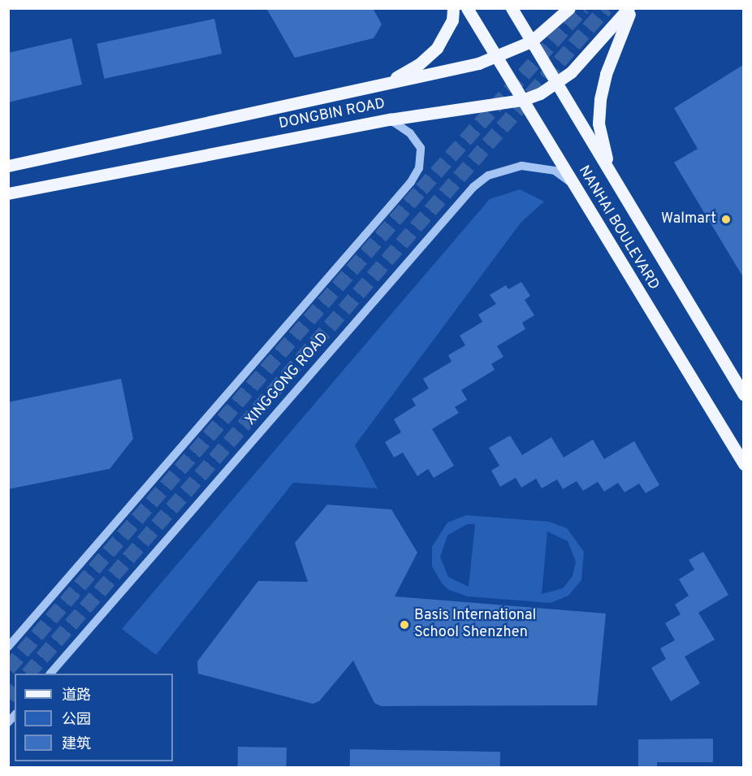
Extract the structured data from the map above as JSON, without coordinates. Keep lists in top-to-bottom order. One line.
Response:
{"streets":{"main road":["DONGBIN ROAD","NANHAI BOULEVARD"],"street":["XINGGONG ROAD"]},"crossings":[["DONGBIN ROAD","NANHAI BOULEVARD"],["NANHAI BOULEVARD","XINGGONG ROAD"]],"places":["Walmart","Basis International School Shenzhen"],"legend":["道路","公园","建筑"]}
